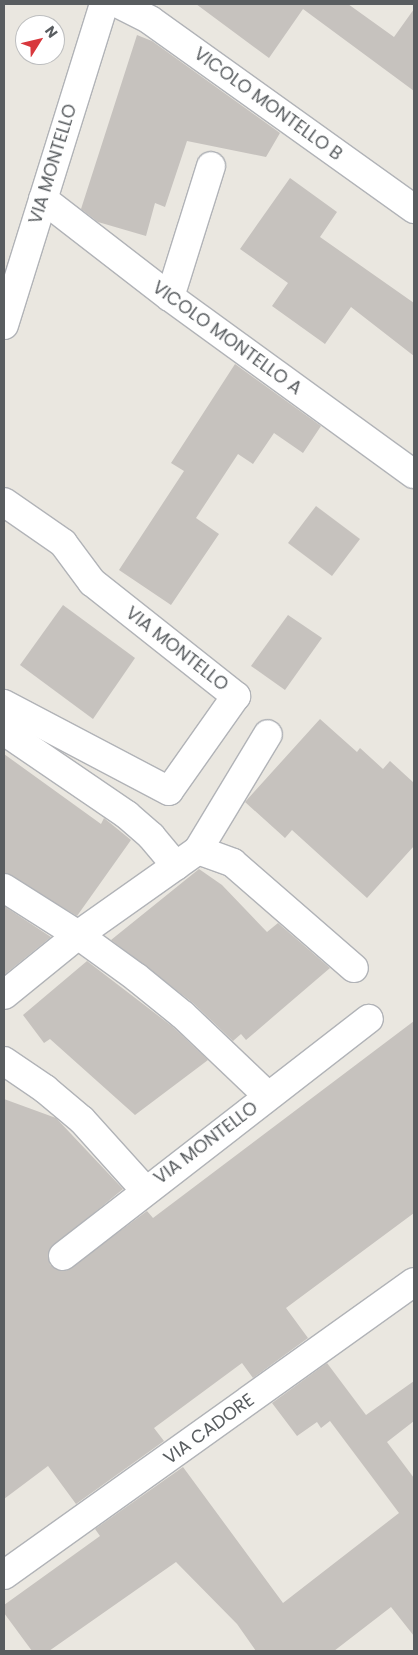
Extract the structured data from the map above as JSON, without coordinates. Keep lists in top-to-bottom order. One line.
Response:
{"streets":{"street":["VICOLO MONTELLO B","VIA MONTELLO","VICOLO MONTELLO A","VIA CADORE"]},"crossings":[["VIA MONTELLO","VICOLO MONTELLO A"]],"north":"top right"}
